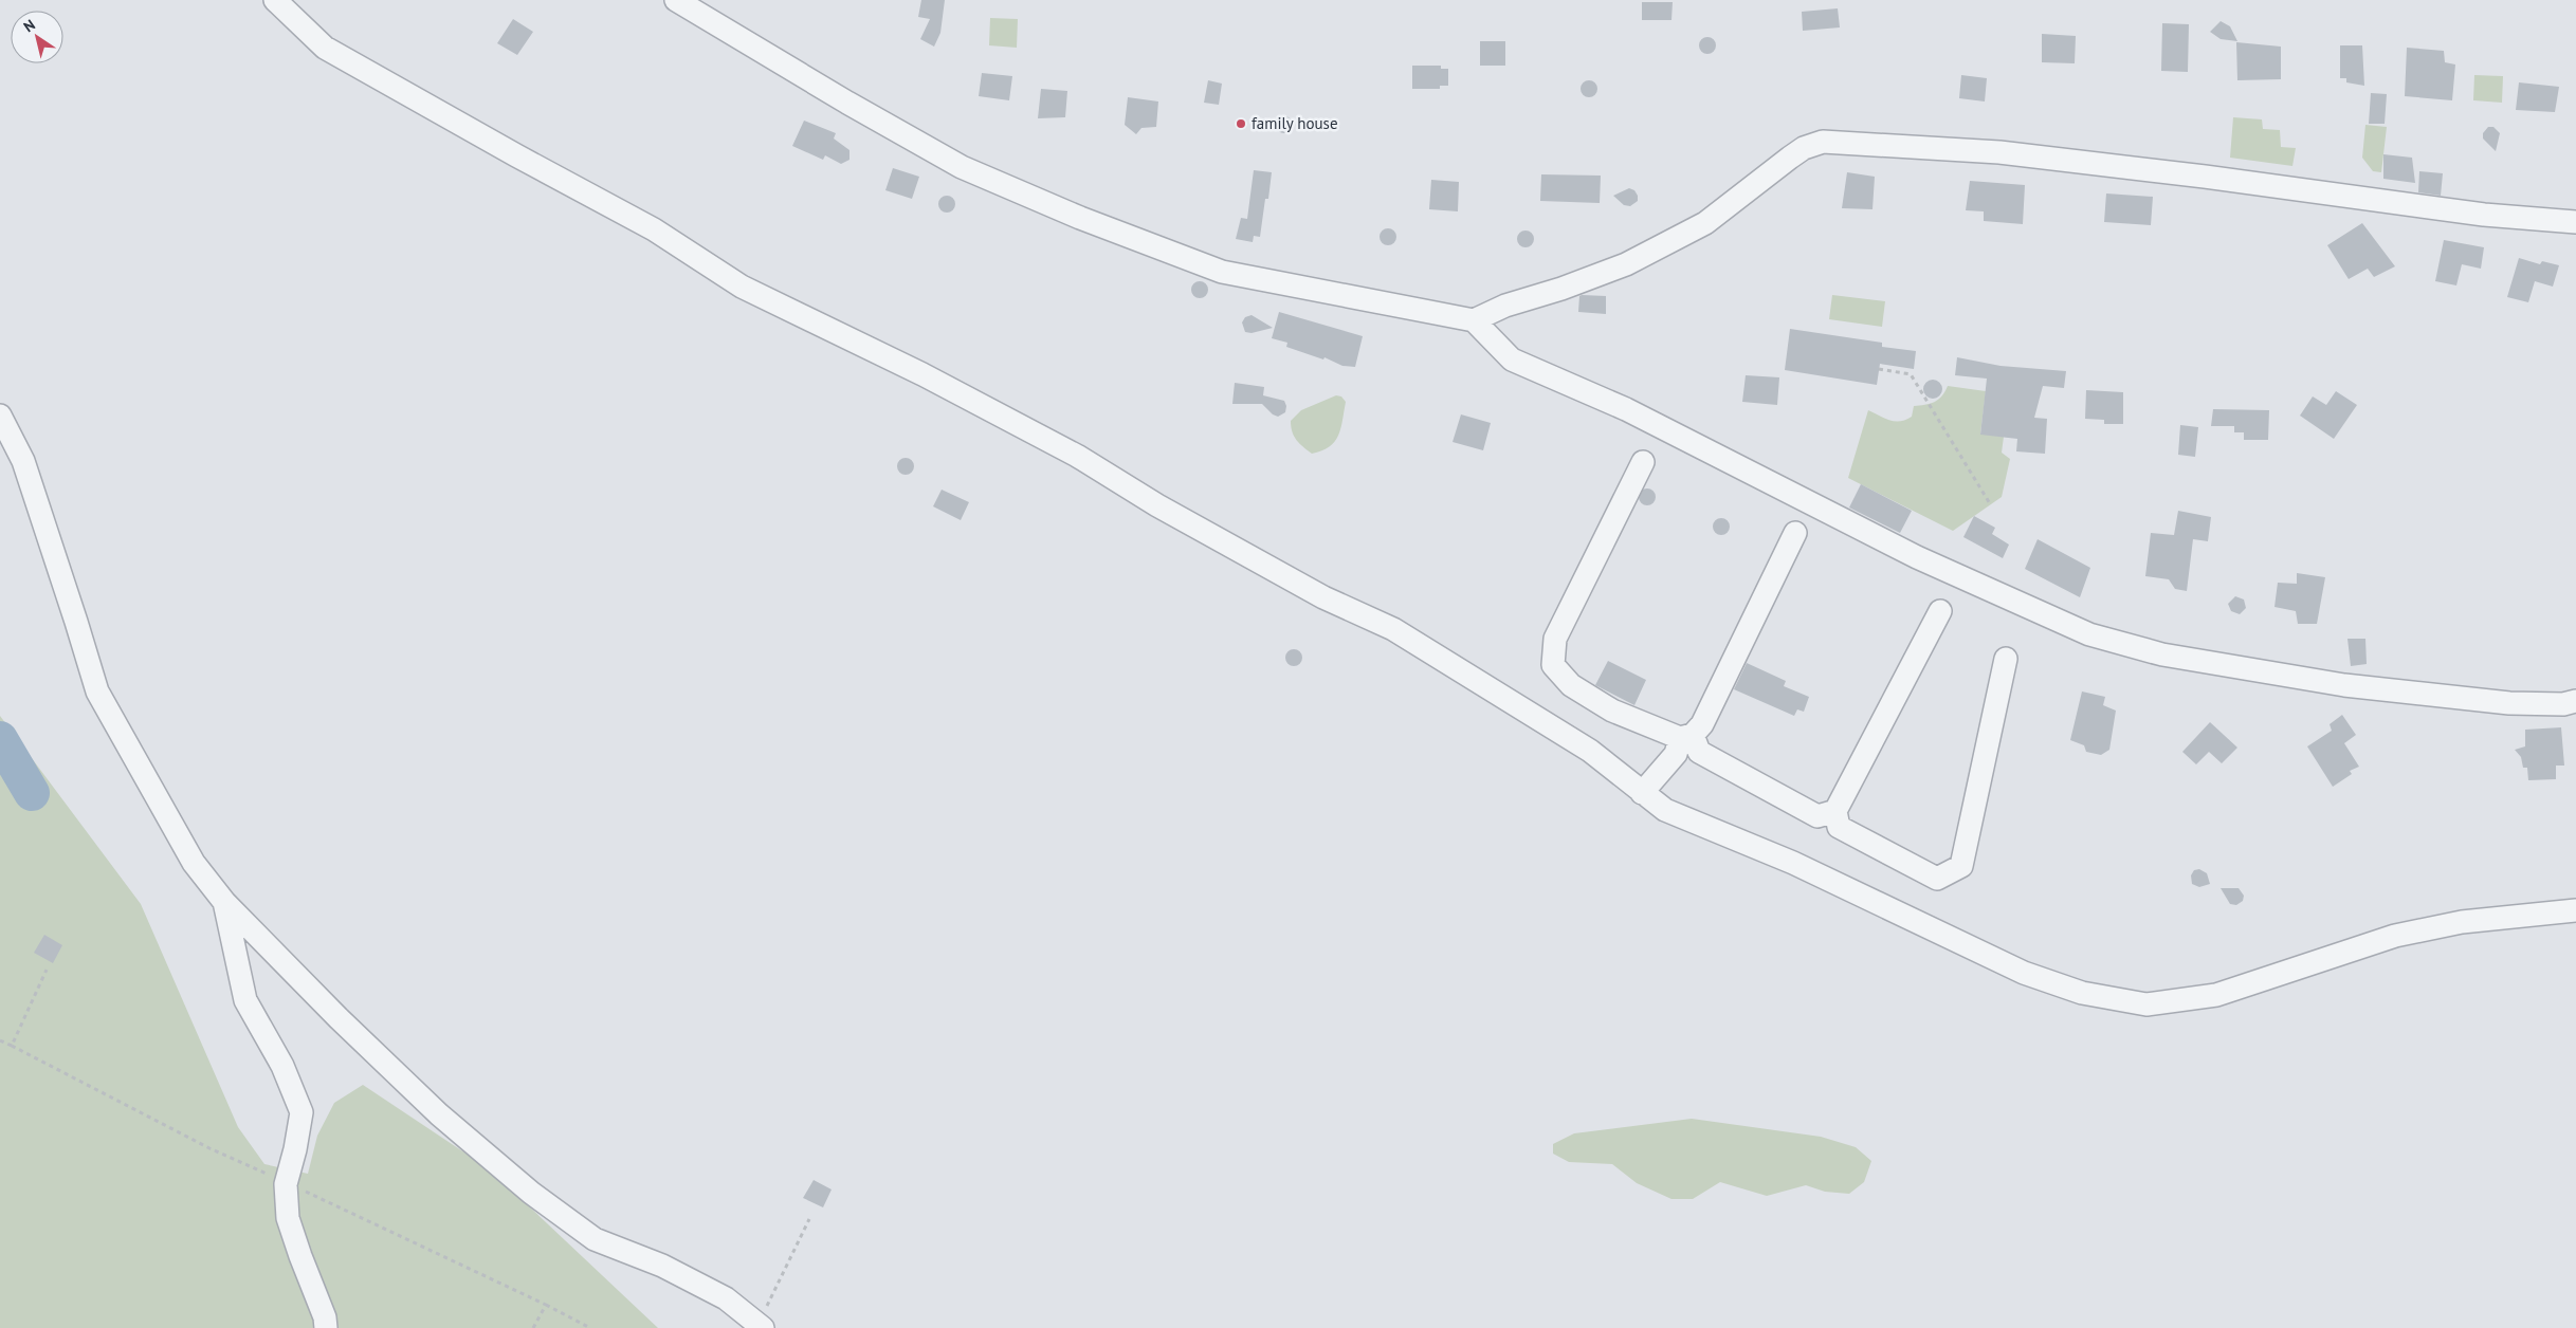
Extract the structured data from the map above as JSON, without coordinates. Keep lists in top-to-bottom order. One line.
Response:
{"places":["family house"],"north":"top left"}
